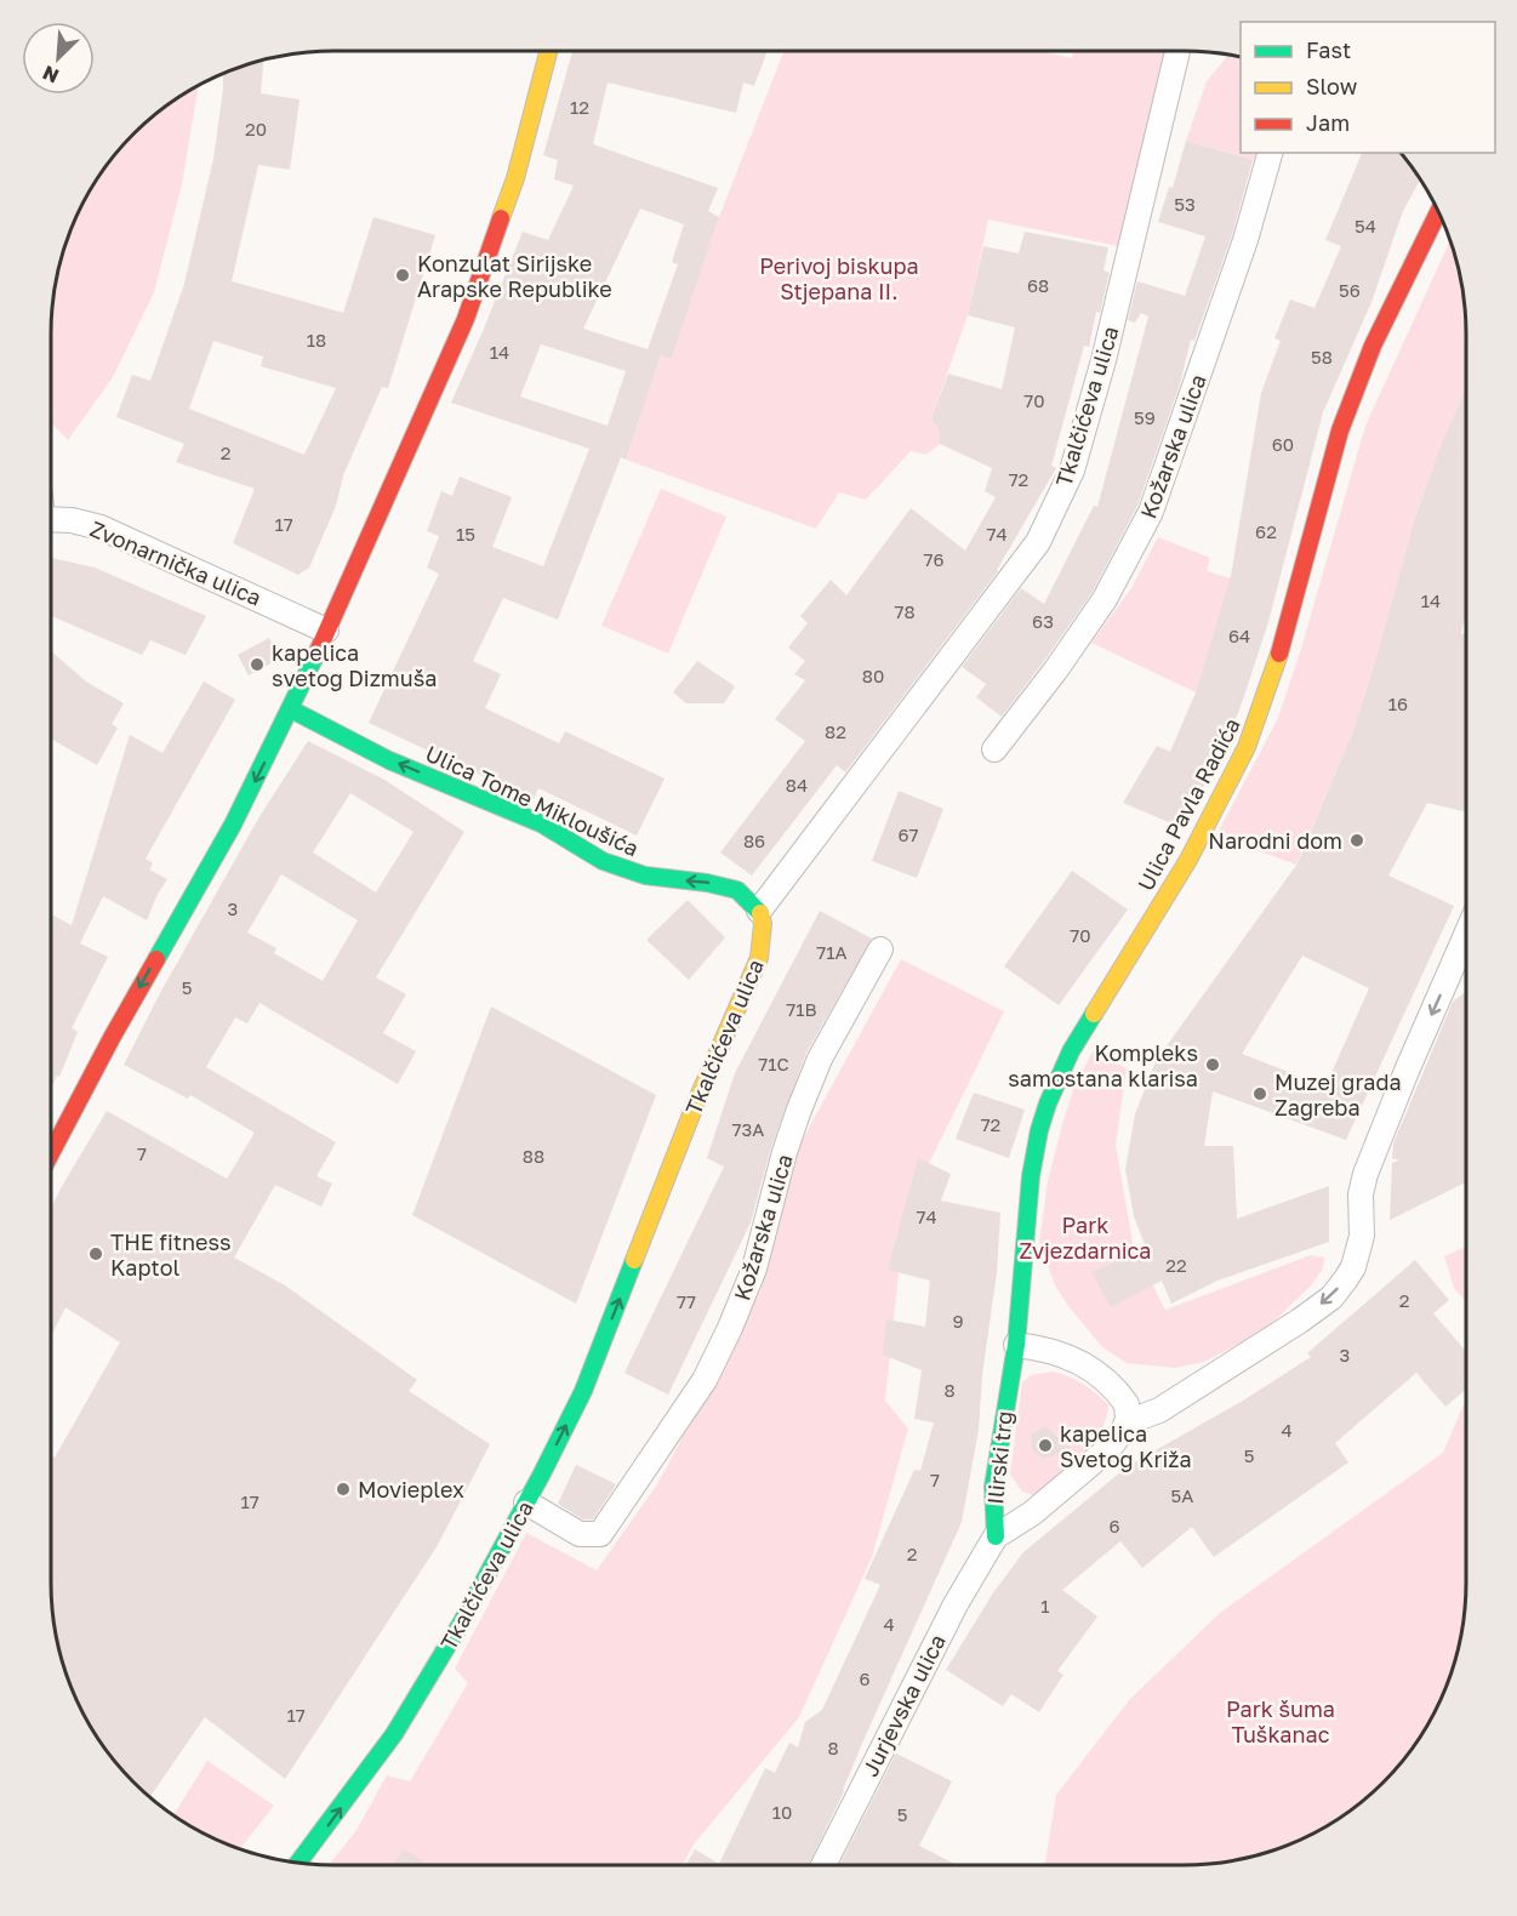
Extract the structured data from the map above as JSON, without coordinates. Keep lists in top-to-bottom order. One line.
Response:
{"streets":{"street":["Tkalčićeva ulica","Kožarska ulica","Zvonarnička ulica","Ulica Tome Mikloušića","Ulica Pavla Radića","Ilirski trg","Jurjevska ulica"]},"crossings":[["Tkalčićeva ulica","Kožarska ulica"],["Tkalčićeva ulica","Ulica Tome Mikloušića"],["Ulica Pavla Radića","Ilirski trg"],["Ilirski trg","Jurjevska ulica"]],"one_way":["Tkalčićeva ulica","Ulica Tome Mikloušića"],"parks":["Perivoj biskupa Stjepana II.","Park Zvjezdarnica","Park šuma Tuškanac"],"places":["Konzulat Sirijske Arapske Republike","kapelica svetog Dizmuša","Narodni dom","Kompleks samostana klarisa","Muzej grada Zagreba","THE fitness Kaptol","kapelica Svetog Križa","Movieplex"],"house_numbers":["12","20","53","54","68","56","18","14","58","70","59","60","2","72","17","62","15","74","76","14","78","63","64","80","16","82","84","67","86","3","70","71A","5","71B","71C","72","73A","7","88","74","22","2","77","9","3","8","4","5","7","5A","17","6","2","1","4","6","17","8","10","5"],"legend":["Fast","Slow","Jam"],"north":"bottom left"}
